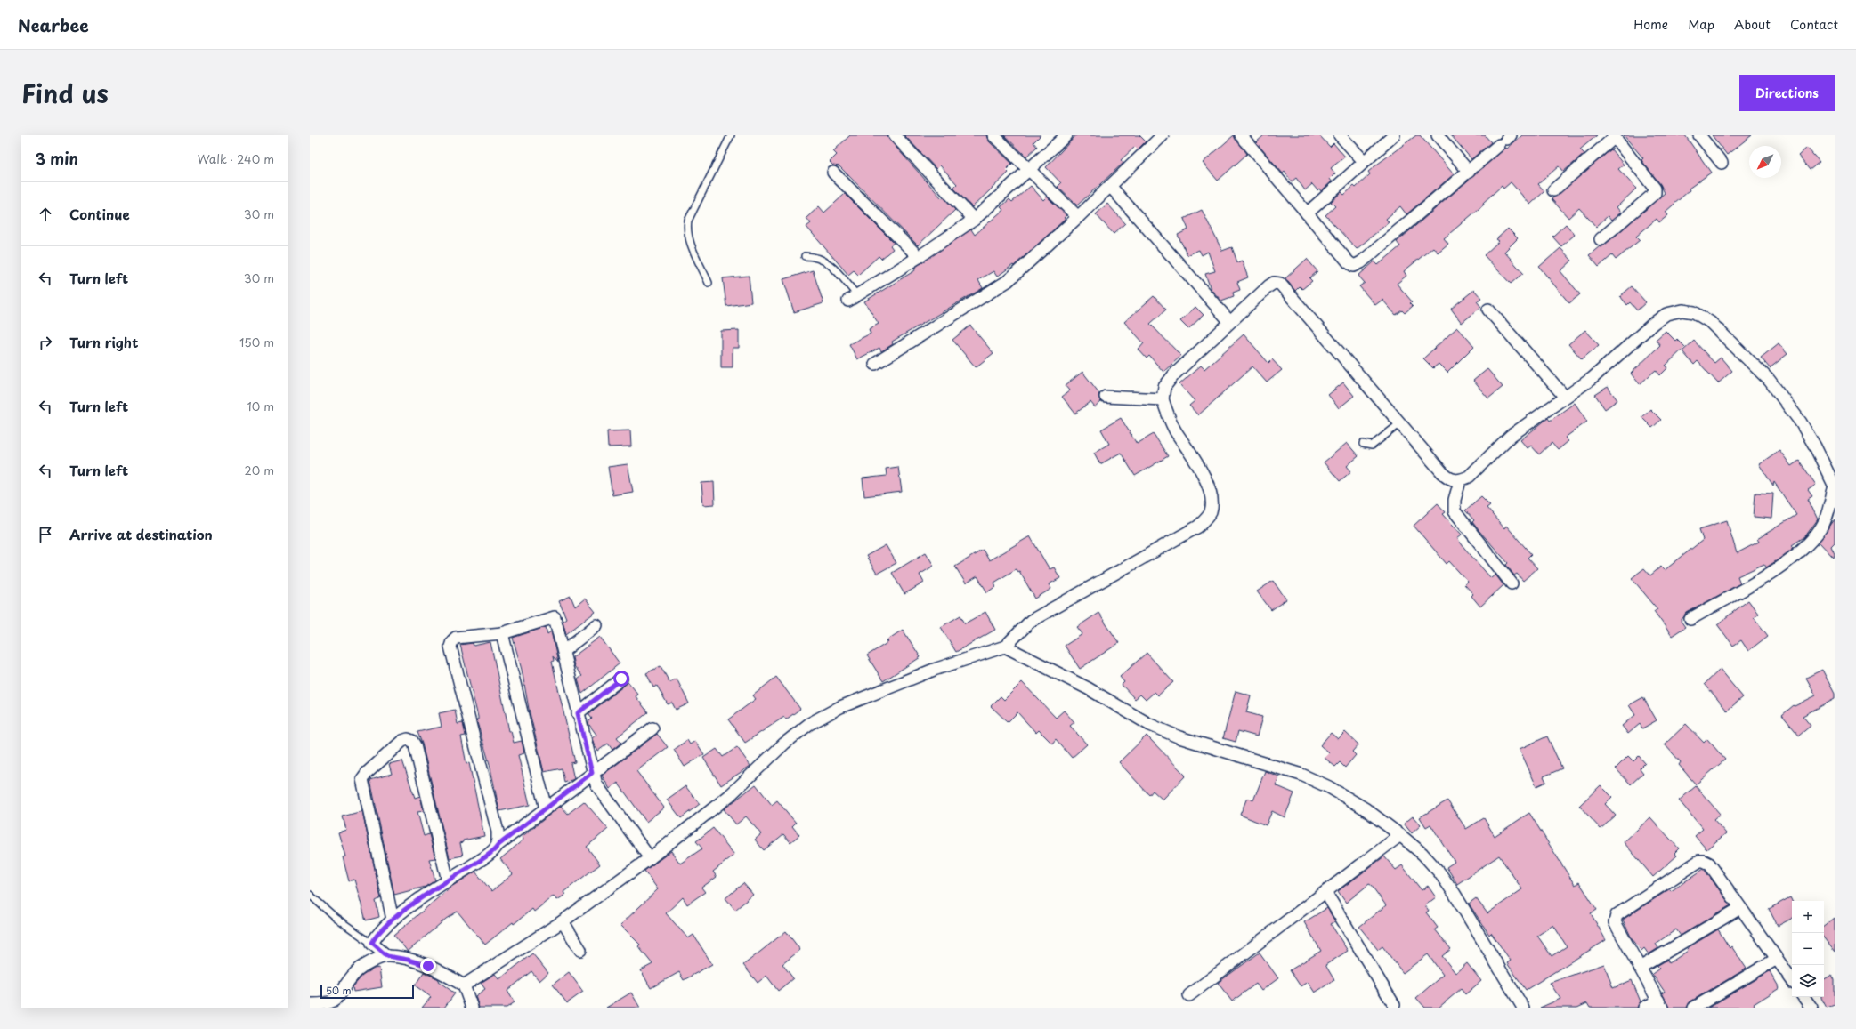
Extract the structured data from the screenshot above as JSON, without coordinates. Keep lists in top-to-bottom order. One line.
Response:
{"scale_bar":"50 m","north":"bottom left","page":{"header":"Nearbee","nav":["Home","Map","About","Contact"],"title":"Find us","buttons":"Directions","heading":["3 min","Walk · 240 m"],"list":[["Continue","30 m"],["Turn left","30 m"],["Turn right","150 m"],["Turn left","10 m"],["Turn left","20 m"],"Arrive at destination"],"map_buttons":["+","−"],"scale":"50 m"}}
